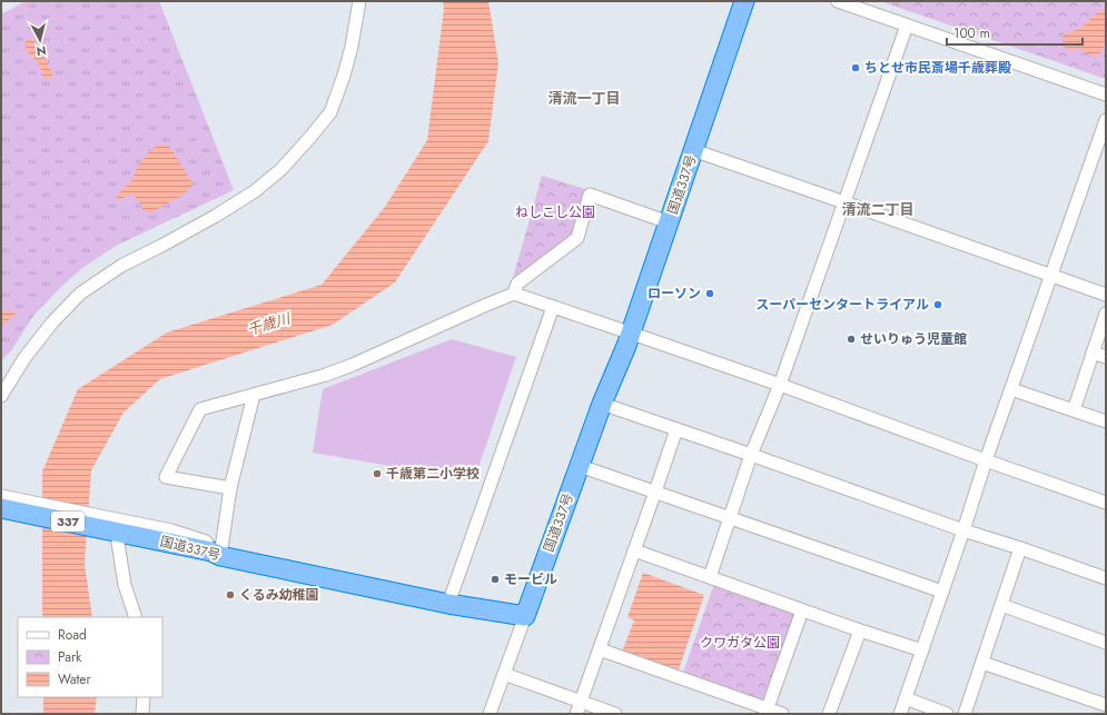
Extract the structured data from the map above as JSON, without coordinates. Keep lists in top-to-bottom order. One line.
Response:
{"streets":{"highway":["国道337号","337"]},"districts":["清流一丁目","清流二丁目"],"water":["千歳川"],"parks":["ねしこし公園","クワガタ公園"],"places":["ちとせ市民斎場千歳葬殿","ローソン","スーパーセンタートライアル","せいりゅう児童館","千歳第二小学校","モービル","くるみ幼稚園"],"legend":["Road","Park","Water"],"scale_bar":"100 m","north":"bottom"}
